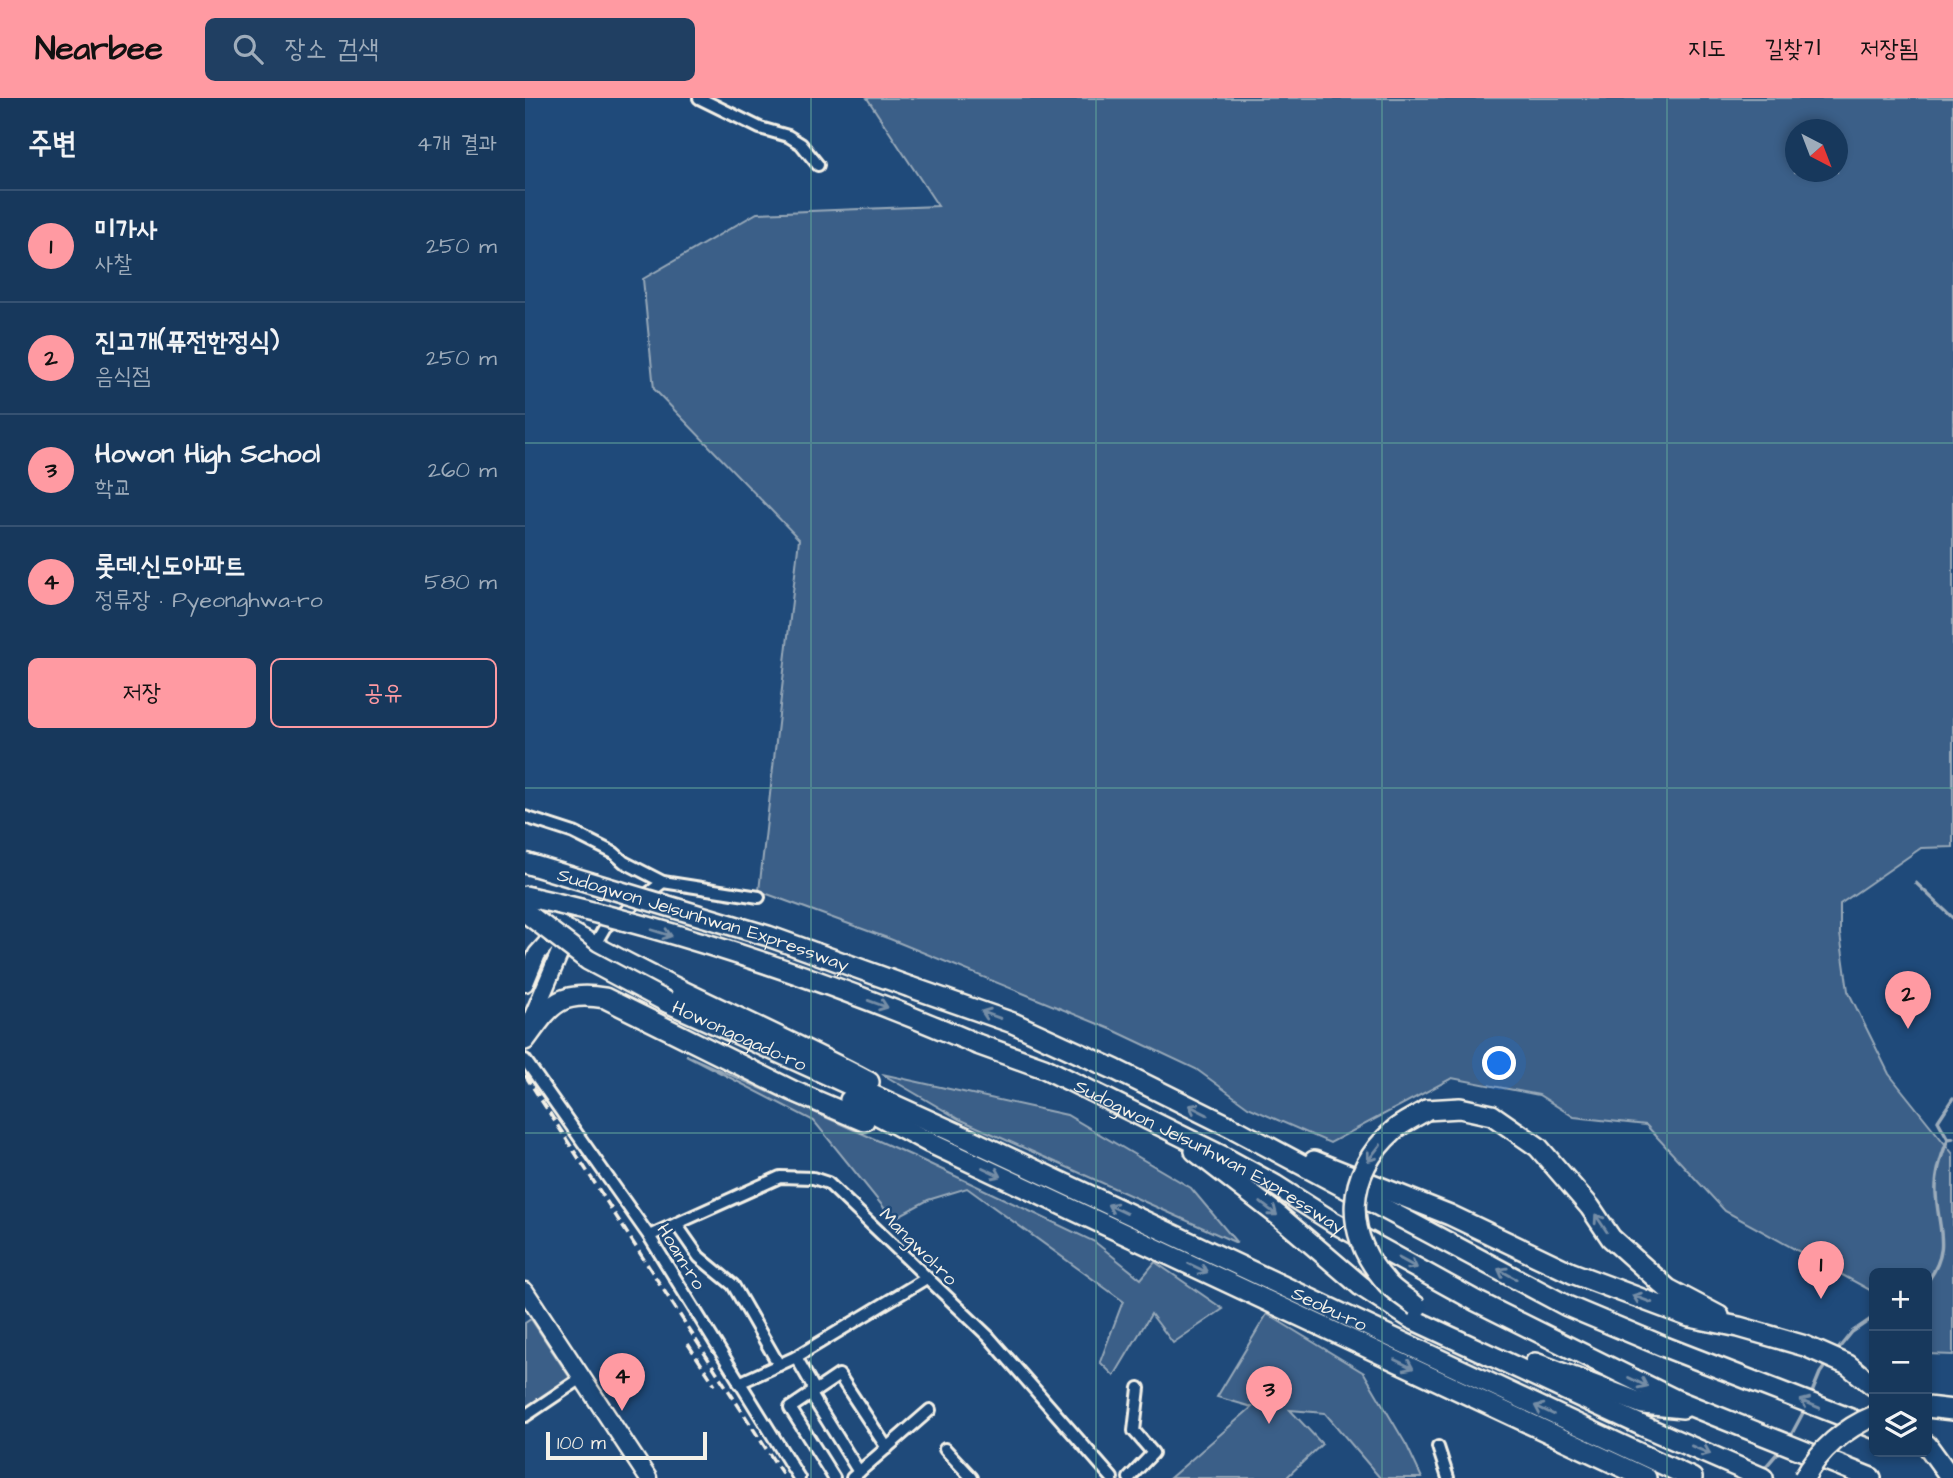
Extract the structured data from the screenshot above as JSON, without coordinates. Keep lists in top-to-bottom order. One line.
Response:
{"streets":{"highway":["Sudogwon Je1sunhwan Expressway","Howongogado-ro","Seobu-ro"],"street":["Mangwol-ro","Hoam-ro"]},"crossings":[["Howongogado-ro","Seobu-ro"],["Mangwol-ro","Hoam-ro"]],"scale_bar":"100 m","north":"bottom right","page":{"header":"Nearbee","search":"장소 검색","nav":["지도","길찾기","저장됨"],"heading":["주변","4개 결과"],"list":[{"mark":"1","name":"미가사","note":"사찰","value":"250 m"},{"mark":"2","name":"진고개(퓨전한정식)","note":"음식점","value":"250 m"},{"mark":"3","name":"Howon High School","note":"학교","value":"260 m"},{"mark":"4","name":"롯데.신도아파트","note":"정류장 · Pyeonghwa-ro","value":"580 m"}],"buttons":["저장","공유"],"pins":["2","1","4","3"],"map_buttons":["+","−"],"scale":"100 m"}}
